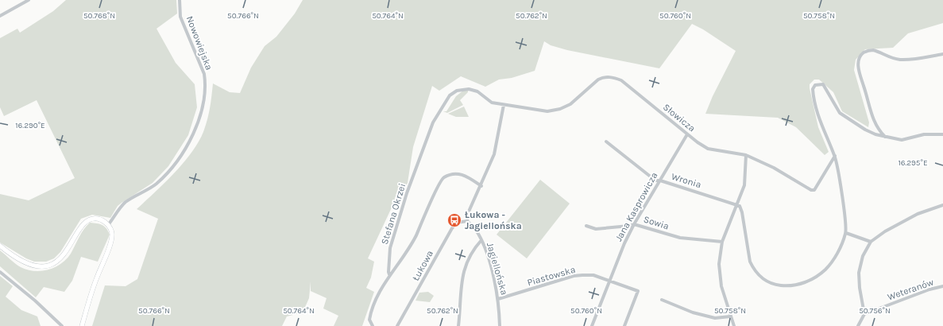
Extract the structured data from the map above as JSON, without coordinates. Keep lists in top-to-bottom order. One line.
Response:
{"streets":{"street":["Nowowiejska","Słowicza","Wronia","Jana Kasprowicza","Stefana Okrzei","Sowia","Łukowa","Jagiellońska","Piastowska","Weteranów"]},"crossings":[["Słowicza","Jana Kasprowicza"],["Słowicza","Stefana Okrzei"],["Wronia","Jana Kasprowicza"],["Jana Kasprowicza","Sowia"],["Jana Kasprowicza","Piastowska"],["Łukowa","Jagiellońska"],["Jagiellońska","Piastowska"]],"places":{"bus stop":["Łukowa - Jagiellońska"]},"coordinates":["50.768°N","50.766°N","50.764°N","50.762°N","50.760°N","50.758°N","16.290°E","16.295°E","50.756°N"]}
